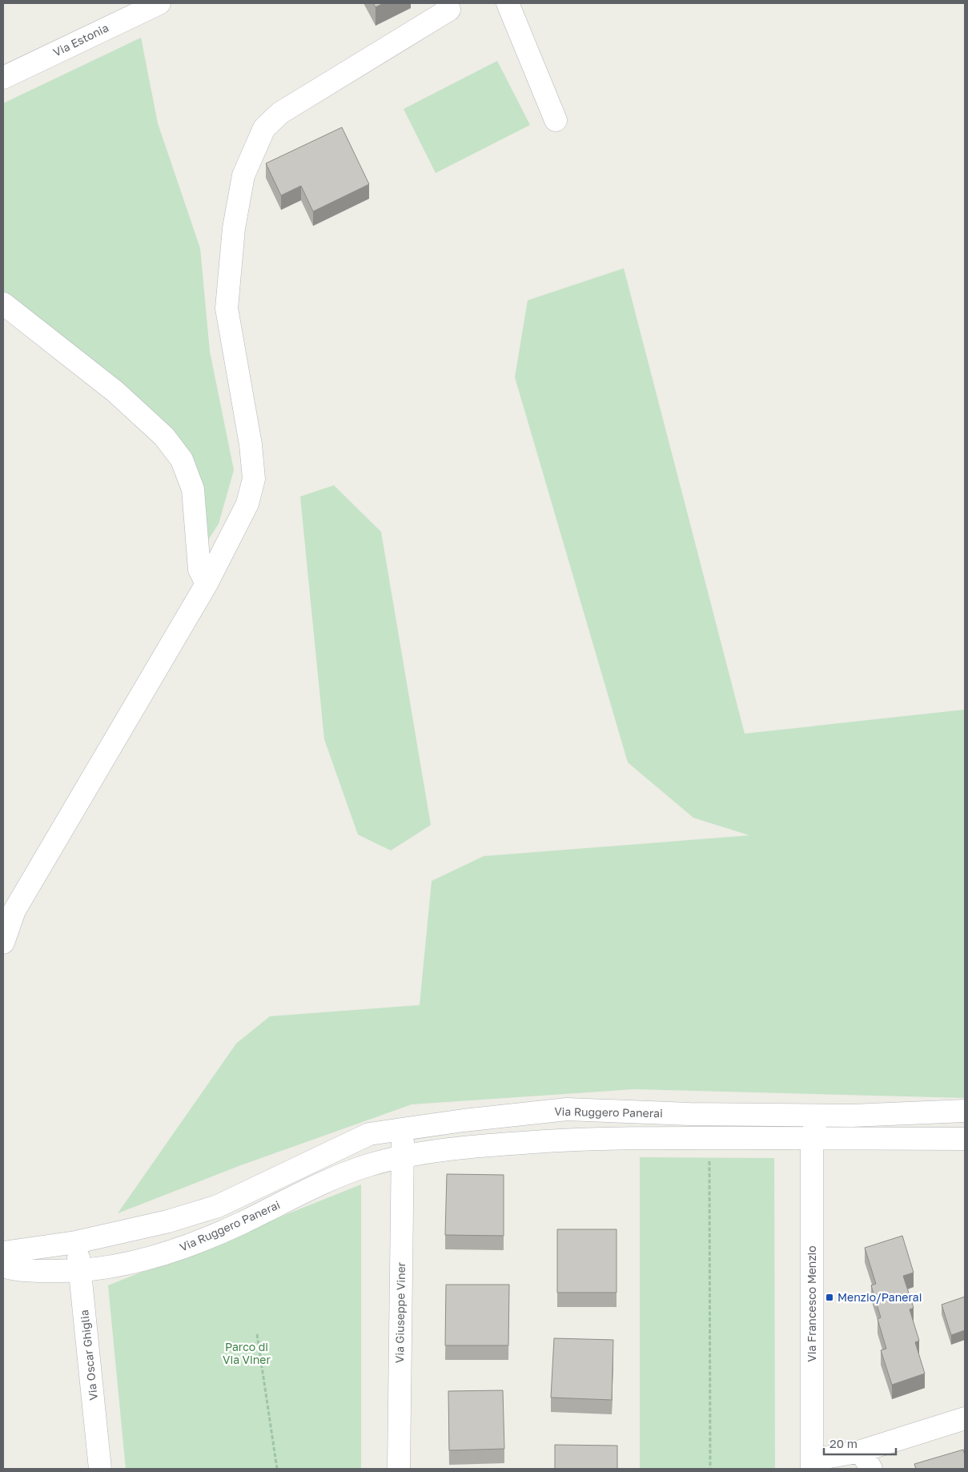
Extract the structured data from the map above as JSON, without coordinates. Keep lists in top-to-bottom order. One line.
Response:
{"streets":{"street":["Via Estonia","Via Ruggero Panerai","Via Francesco Menzio","Via Giuseppe Viner","Via Oscar Ghiglia"]},"crossings":[["Via Ruggero Panerai","Via Francesco Menzio"],["Via Ruggero Panerai","Via Giuseppe Viner"],["Via Ruggero Panerai","Via Oscar Ghiglia"]],"parks":["Parco di Via Viner"],"places":{"transit":["Menzio/Panerai"]},"scale_bar":"20 m"}
